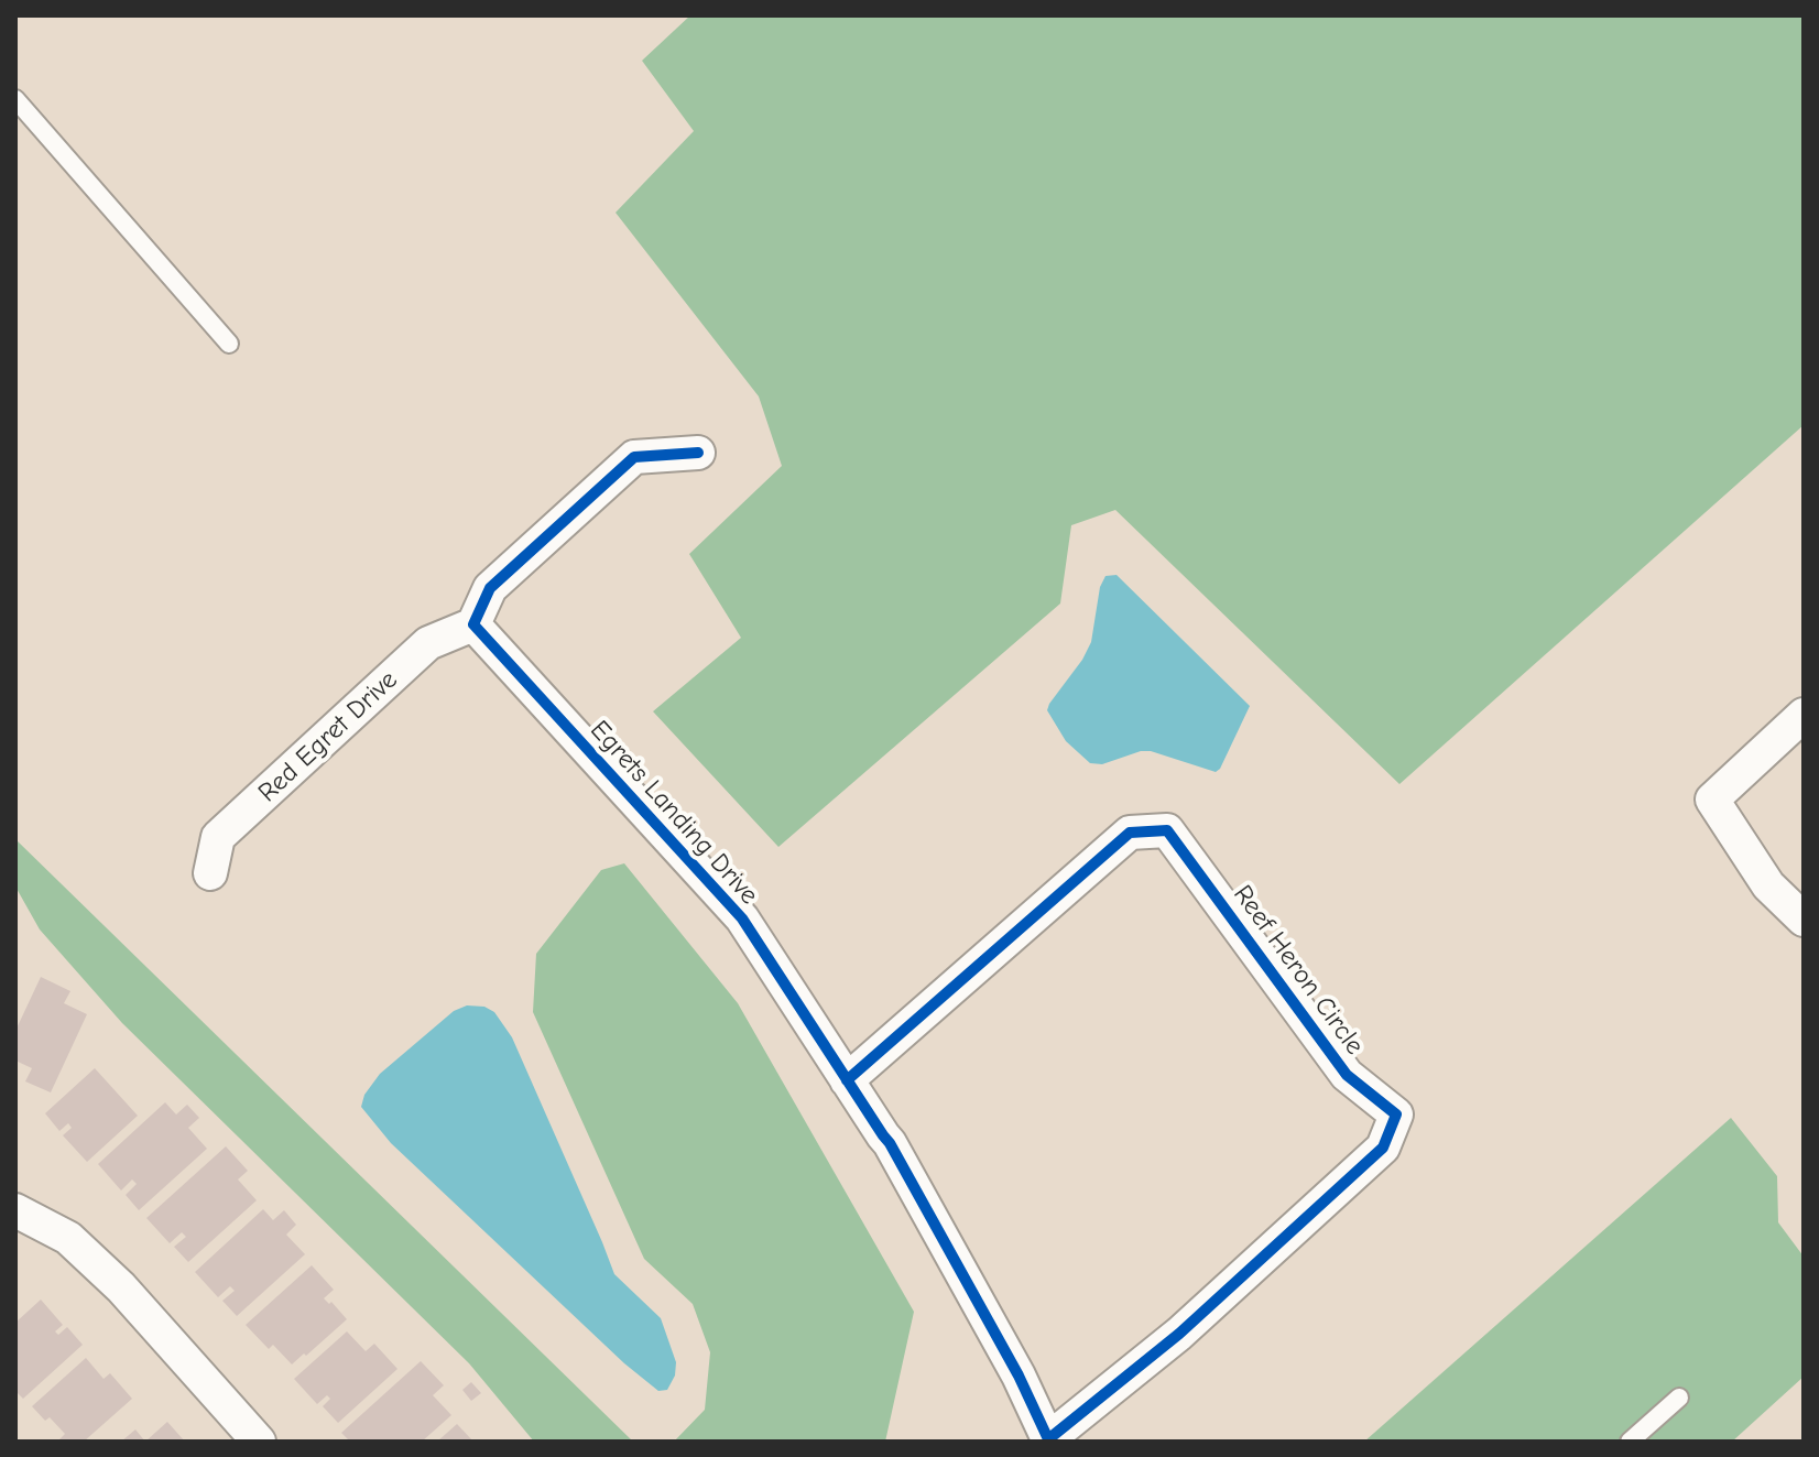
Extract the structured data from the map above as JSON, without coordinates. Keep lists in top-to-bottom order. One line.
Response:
{"streets":{"street":["Red Egret Drive","Egrets Landing Drive","Reef Heron Circle"]},"crossings":[["Red Egret Drive","Egrets Landing Drive"],["Egrets Landing Drive","Reef Heron Circle"]]}
